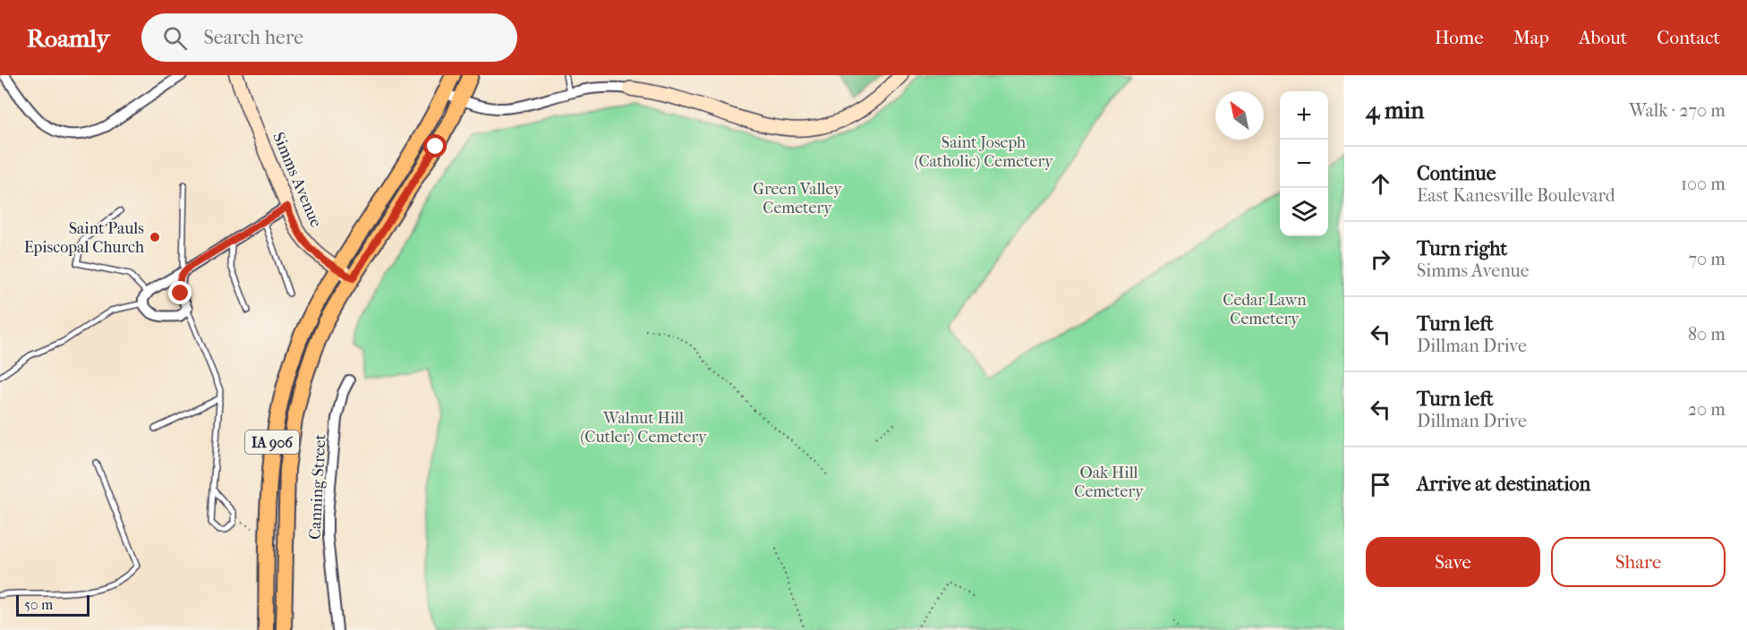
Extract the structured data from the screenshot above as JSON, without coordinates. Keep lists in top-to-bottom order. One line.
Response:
{"streets":{"main road":["IA 906"],"street":["Simms Avenue","Canning Street"]},"crossings":[["Simms Avenue","IA 906"]],"parks":["Saint Joseph (Catholic) Cemetery","Green Valley Cemetery","Cedar Lawn Cemetery","Walnut Hill (Cutler) Cemetery","Oak Hill Cemetery"],"places":["Saint Pauls Episcopal Church"],"scale_bar":"50 m","north":"top left","page":{"header":"Roamly","search":"Search here","nav":["Home","Map","About","Contact"],"heading":["4 min","Walk · 270 m"],"map_buttons":["+","−"],"list":[["Continue","East Kanesville Boulevard","100 m"],["Turn right","Simms Avenue","70 m"],["Turn left","Dillman Drive","80 m"],["Turn left","Dillman Drive","20 m"],"Arrive at destination"],"buttons":["Save","Share"],"scale":"50 m"}}
